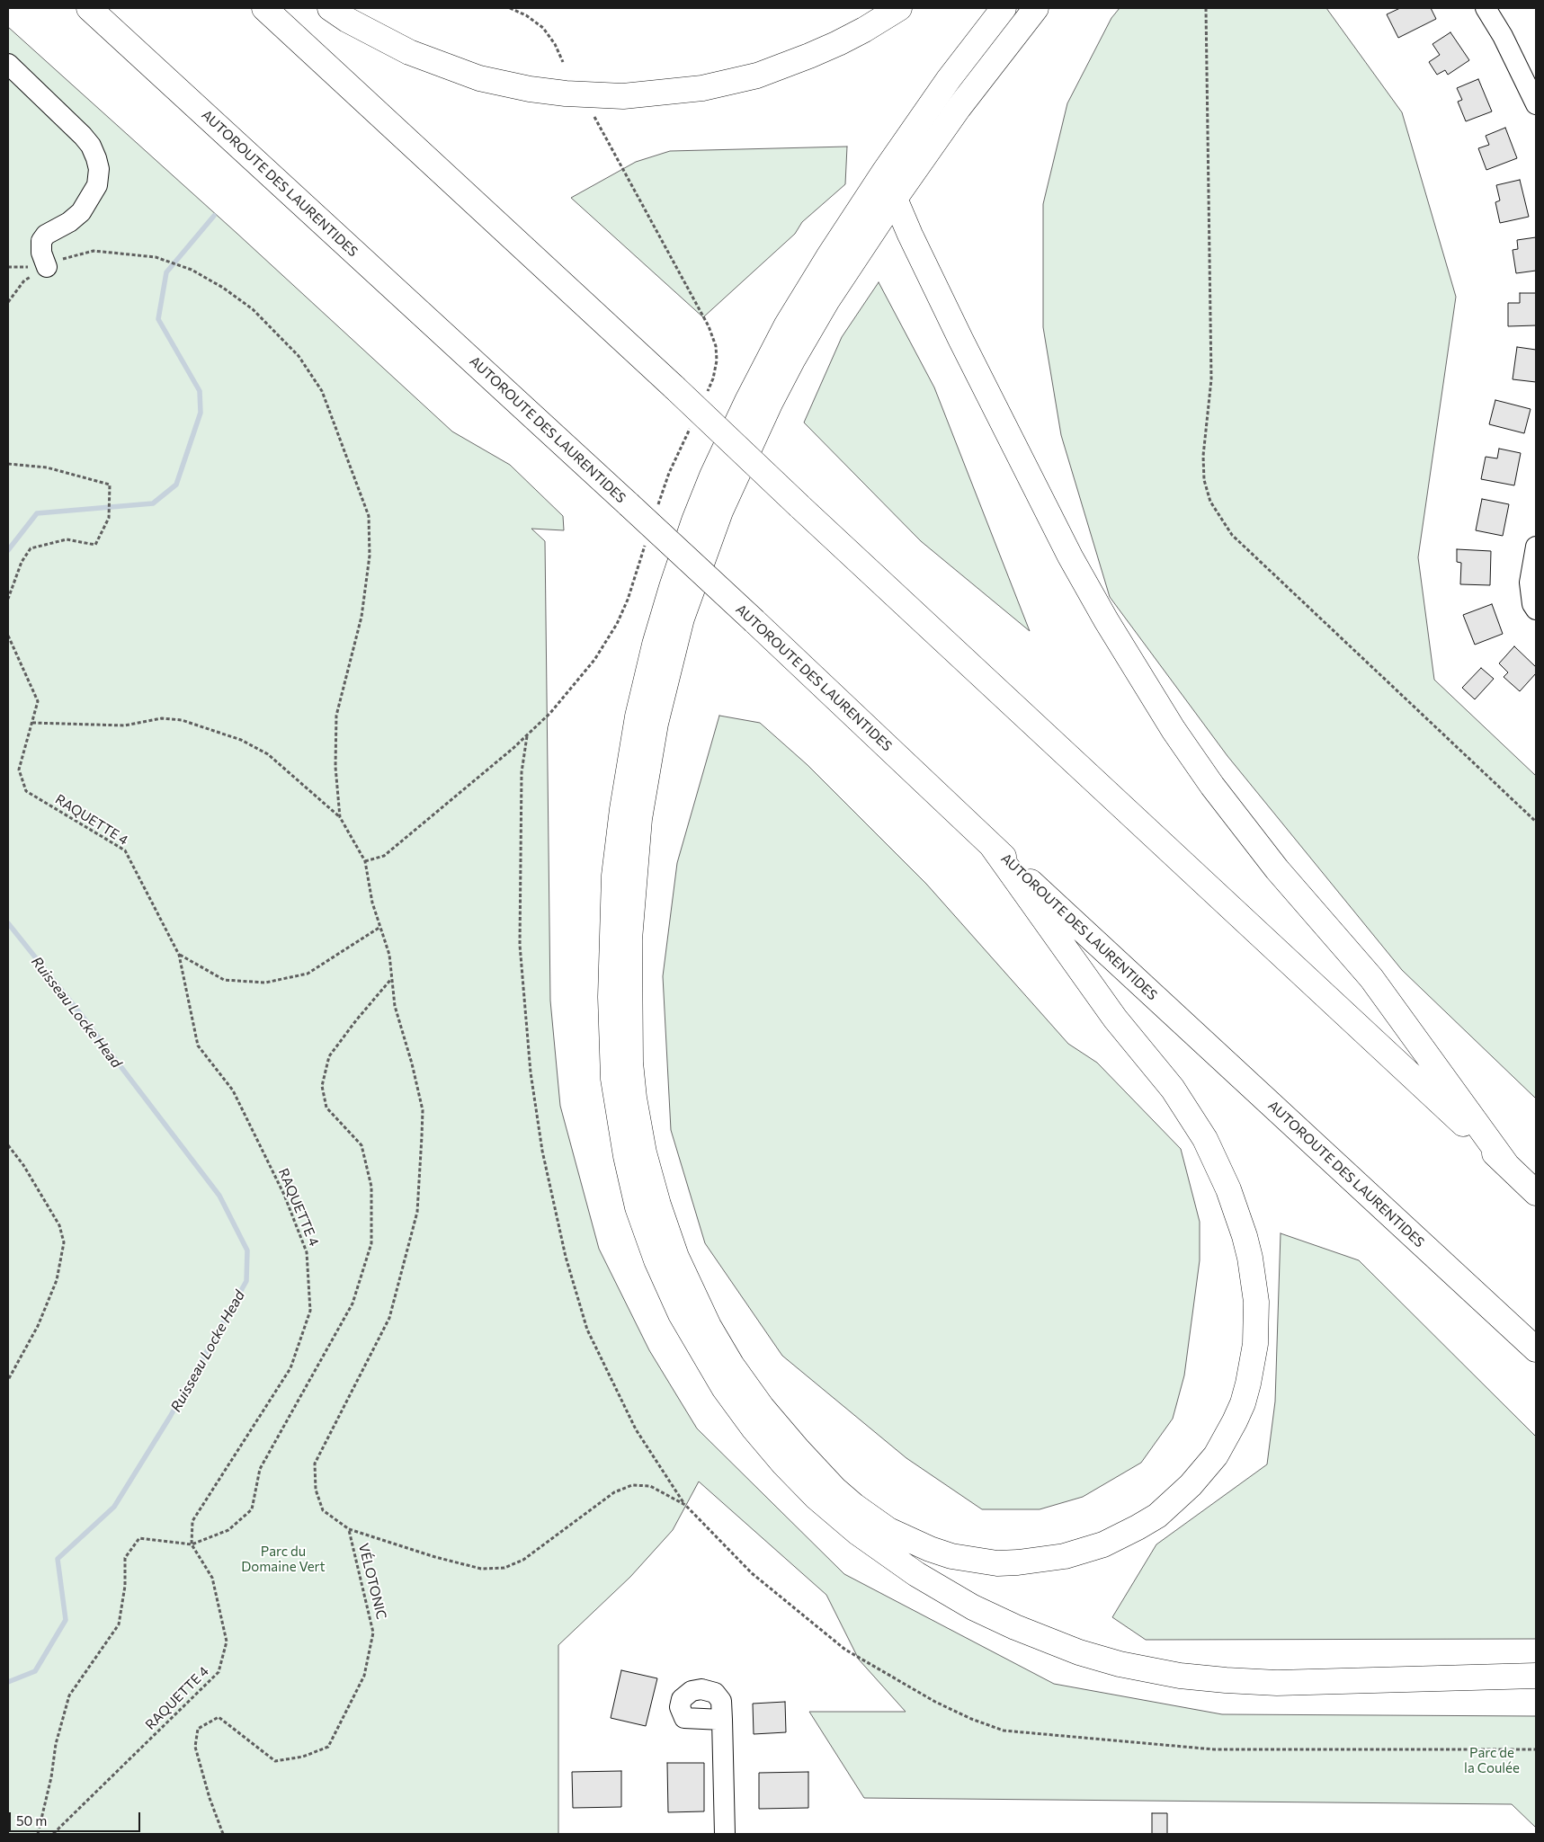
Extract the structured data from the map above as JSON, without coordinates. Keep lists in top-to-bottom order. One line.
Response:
{"streets":{"main road":["AUTOROUTE DES LAURENTIDES"],"path":["RAQUETTE 4","VÉLOTONIC"]},"water":["Ruisseau Locke Head"],"parks":["Parc du Domaine Vert","Parc de la Coulée"],"scale_bar":"50 m"}
